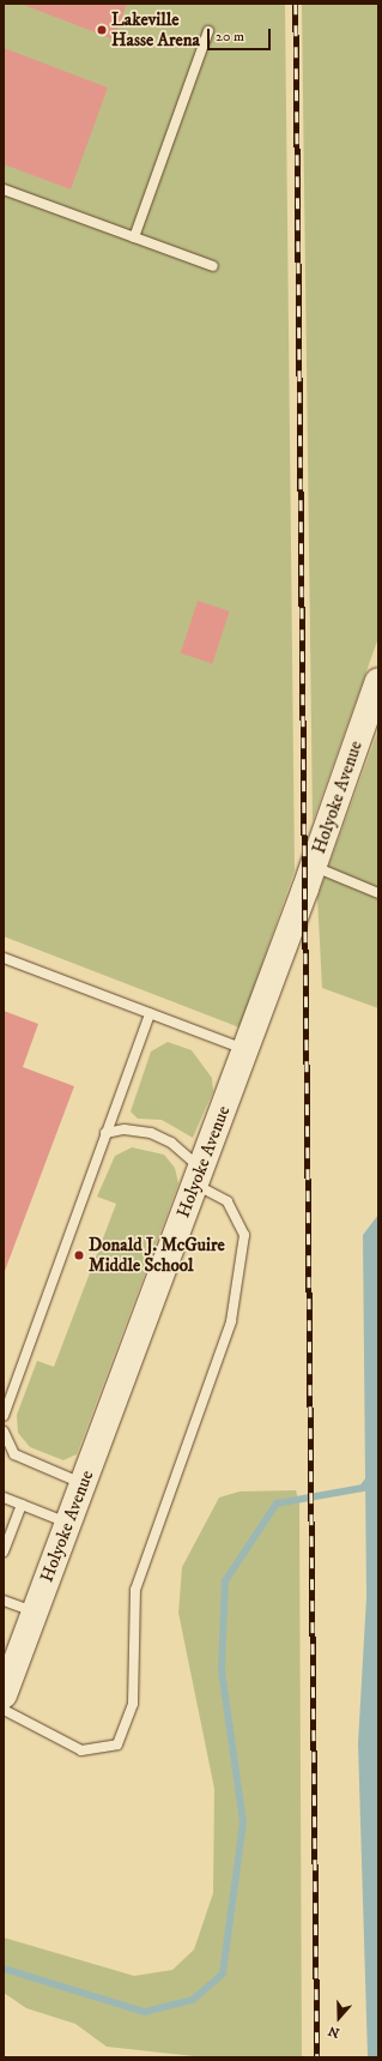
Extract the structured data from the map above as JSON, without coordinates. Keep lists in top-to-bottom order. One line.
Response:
{"streets":{"street":["Holyoke Avenue"]},"places":["Lakeville Hasse Arena","Donald J. McGuire Middle School"],"scale_bar":"20 m","north":"bottom"}
